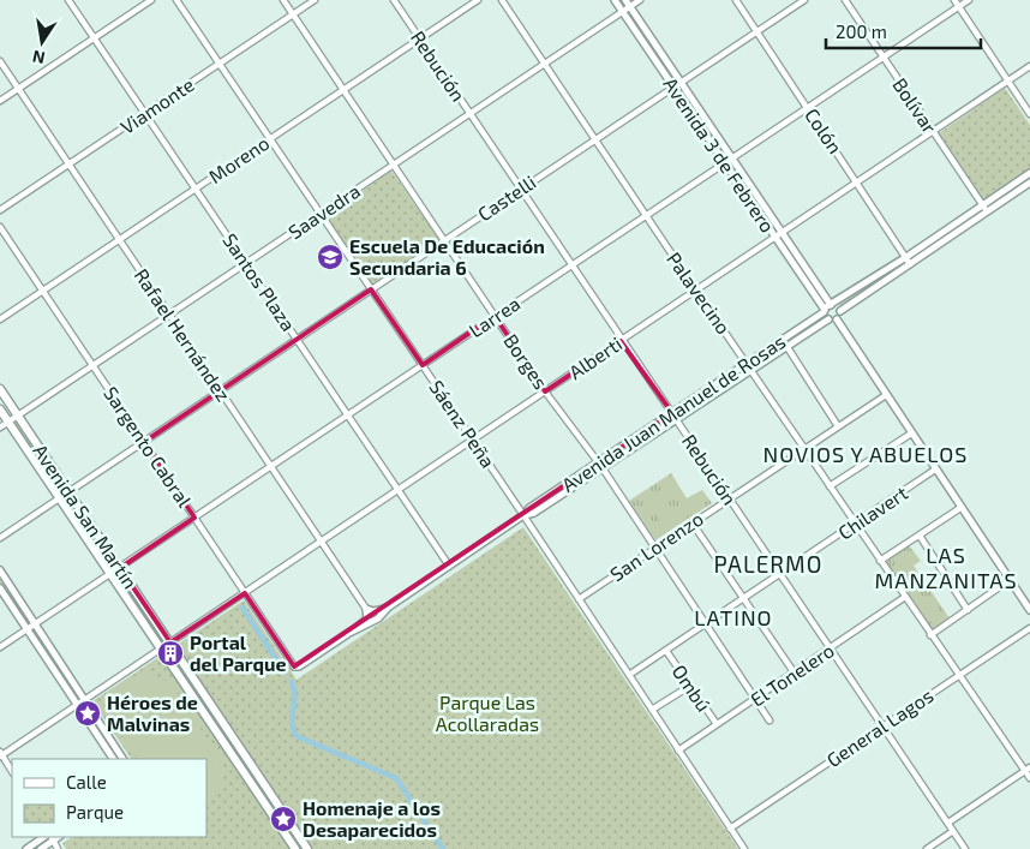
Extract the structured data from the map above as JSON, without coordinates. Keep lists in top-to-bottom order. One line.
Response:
{"streets":{"main road":["Avenida San Martín"],"street":["Rebución","Viamonte","Bolívar","Colón","Avenida 3 de Febrero","Moreno","Castelli","Saavedra","Santos Plaza","Palavecino","Larrea","Rafael Hernández","Alberti","Borges","Avenida Juan Manuel de Rosas","Sáenz Peña","Sargento Cabral","Chilavert","San Lorenzo","El Tonelero","Ombú","General Lagos"]},"crossings":[["Rebución","Moreno"],["Rebución","Castelli"],["Rebución","Saavedra"],["Rebución","Larrea"],["Rebución","Alberti"],["Rebución","Avenida Juan Manuel de Rosas"],["Rebución","Chilavert"],["Rebución","San Lorenzo"],["Rebución","El Tonelero"],["Rebución","General Lagos"],["Viamonte","Santos Plaza"],["Viamonte","Rafael Hernández"],["Viamonte","Borges"],["Viamonte","Sáenz Peña"],["Bolívar","Larrea"],["Bolívar","Alberti"],["Colón","Castelli"],["Colón","Larrea"],["Colón","Alberti"],["Avenida 3 de Febrero","Castelli"],["Avenida 3 de Febrero","Saavedra"],["Avenida 3 de Febrero","Larrea"],["Avenida 3 de Febrero","Alberti"],["Avenida 3 de Febrero","Avenida Juan Manuel de Rosas"],["Moreno","Santos Plaza"],["Moreno","Rafael Hernández"],["Moreno","Borges"],["Moreno","Sáenz Peña"],["Moreno","Sargento Cabral"],["Castelli","Santos Plaza"],["Castelli","Palavecino"],["Castelli","Rafael Hernández"],["Castelli","Borges"],["Castelli","Sáenz Peña"],["Castelli","Sargento Cabral"],["Castelli","Avenida San Martín"],["Saavedra","Santos Plaza"],["Saavedra","Palavecino"],["Saavedra","Rafael Hernández"],["Saavedra","Borges"],["Saavedra","Sáenz Peña"],["Saavedra","Sargento Cabral"],["Saavedra","Avenida San Martín"],["Santos Plaza","Larrea"],["Santos Plaza","Alberti"],["Santos Plaza","Avenida Juan Manuel de Rosas"],["Palavecino","Larrea"],["Palavecino","Alberti"],["Palavecino","Avenida Juan Manuel de Rosas"],["Palavecino","Chilavert"],["Palavecino","San Lorenzo"],["Palavecino","El Tonelero"],["Palavecino","General Lagos"],["Larrea","Rafael Hernández"],["Larrea","Borges"],["Larrea","Sáenz Peña"],["Larrea","Sargento Cabral"],["Larrea","Avenida San Martín"],["Rafael Hernández","Alberti"],["Alberti","Borges"],["Alberti","Sáenz Peña"],["Alberti","Sargento Cabral"],["Alberti","Avenida San Martín"],["Borges","Avenida Juan Manuel de Rosas"],["Borges","Chilavert"],["Borges","San Lorenzo"],["Borges","El Tonelero"],["Avenida Juan Manuel de Rosas","Sáenz Peña"],["Avenida Juan Manuel de Rosas","Sargento Cabral"],["Sáenz Peña","Chilavert"],["Sáenz Peña","San Lorenzo"],["Sáenz Peña","El Tonelero"],["Sáenz Peña","General Lagos"],["Chilavert","Ombú"],["El Tonelero","Ombú"]],"districts":["NOVIOS Y ABUELOS","LAS MANZANITAS","PALERMO","LATINO"],"parks":["Parque Las Acollaradas"],"places":{"school or university":["Escuela De Educación Secundaria 6"],"building":["Portal del Parque"],"place":["Héroes de Malvinas","Homenaje a los Desaparecidos"]},"legend":["Calle","Parque"],"scale_bar":"200 m","north":"bottom"}
